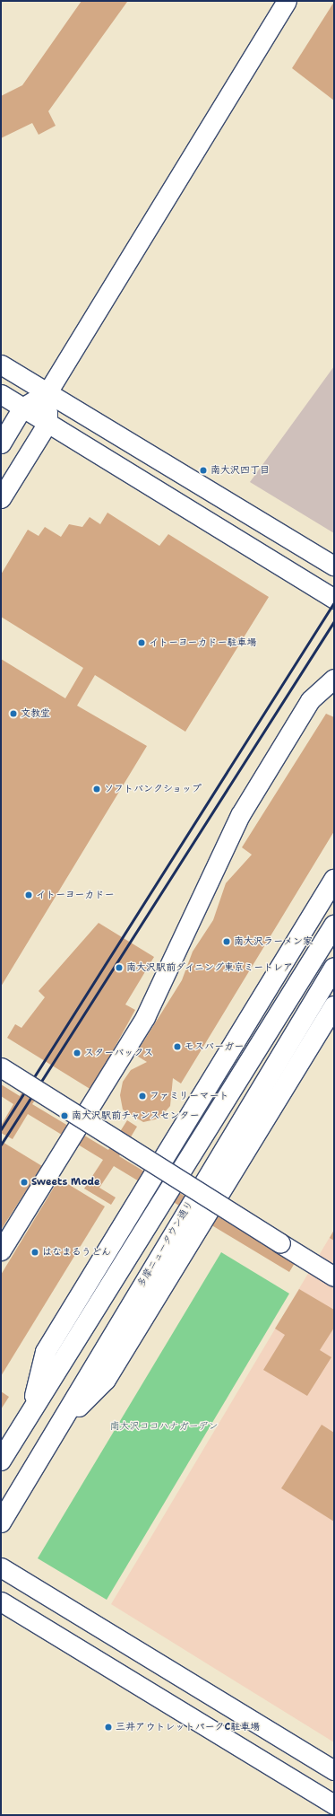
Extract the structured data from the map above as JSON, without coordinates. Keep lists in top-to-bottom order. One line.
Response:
{"streets":{"main road":["多摩ニュータウン通り"]},"parks":["南大沢ココハナガーデン"],"places":["南大沢四丁目","イトーヨーカドー駐車場","文教堂","ソフトバンクショップ","イトーヨーカドー","南大沢ラーメン家","南大沢駅前ダイニング東京ミートレア","モスバーガー","スターバックス","ファミリーマート","南大沢駅前チャンスセンター","Sweets Mode","はなまるうどん","三井アウトレットパークC駐車場"]}
